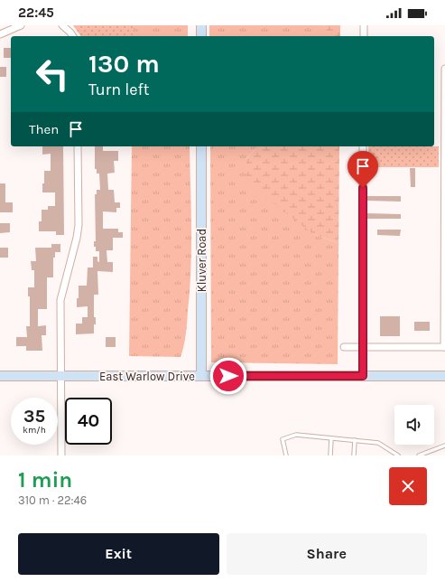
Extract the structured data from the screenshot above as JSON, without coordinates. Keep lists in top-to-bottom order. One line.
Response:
{"streets":{"street":["Kluver Road","East Warlow Drive"]},"crossings":[["Kluver Road","East Warlow Drive"]],"page":{"status":"22:45","turn":["130 m","Turn left"],"then":"Then","speed":"35 km/h","limit":"40","heading":["1 min","310 m · 22:46"],"buttons":["Exit","Share"]}}
